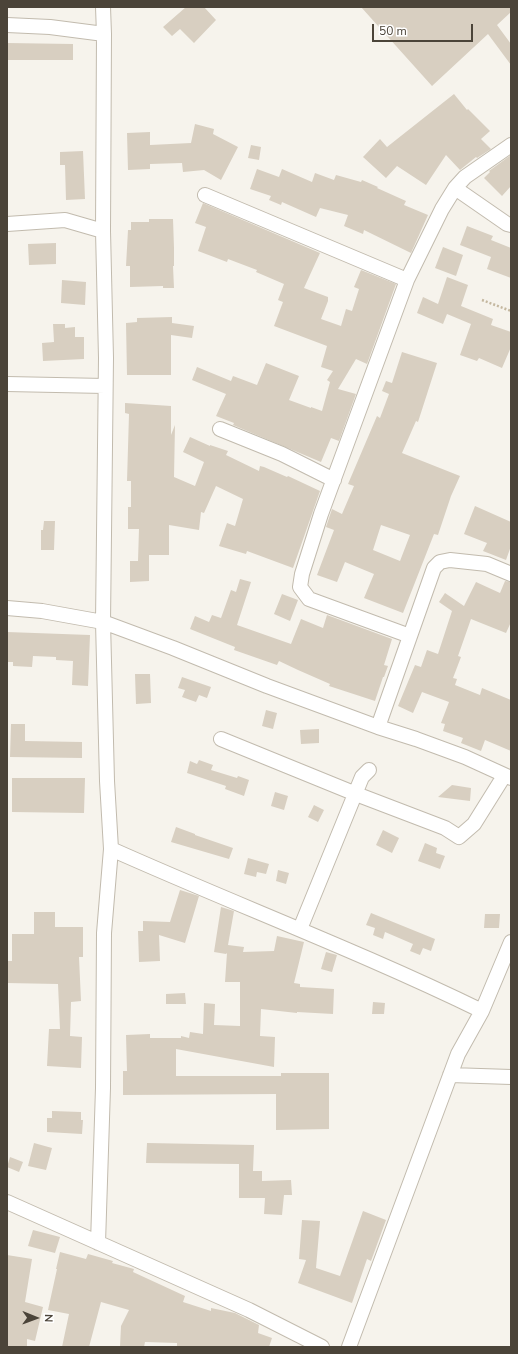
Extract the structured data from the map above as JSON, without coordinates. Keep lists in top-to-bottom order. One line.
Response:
{"scale_bar":"50 m","north":"right"}
